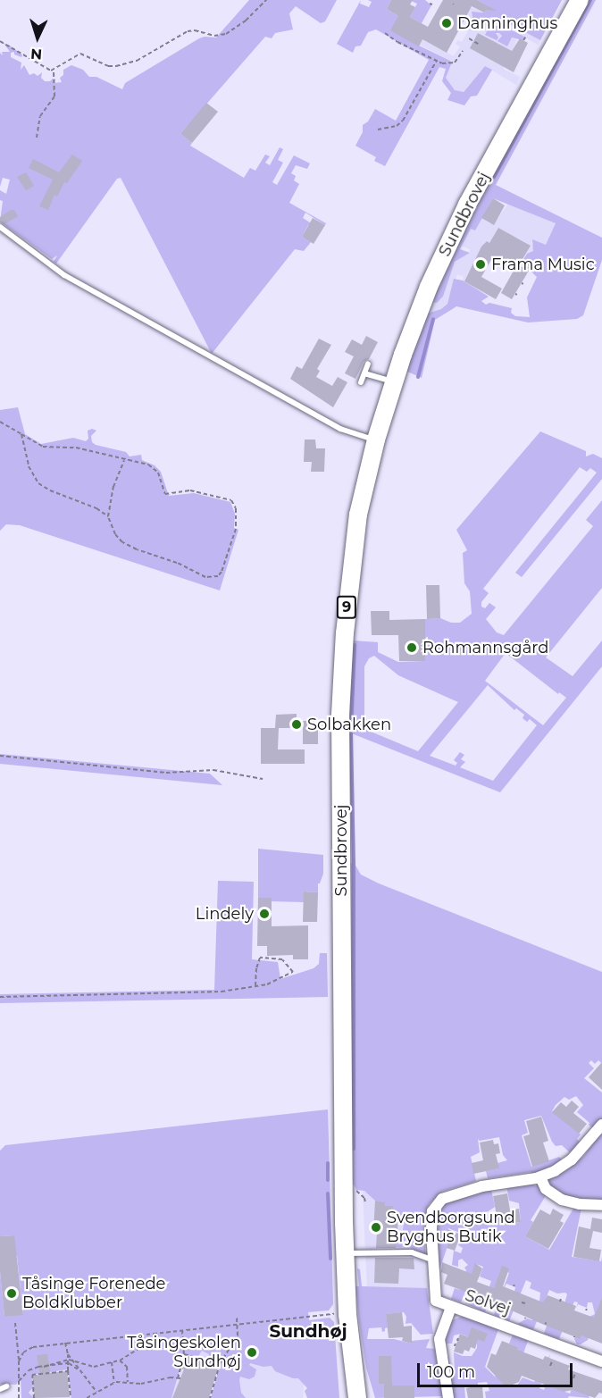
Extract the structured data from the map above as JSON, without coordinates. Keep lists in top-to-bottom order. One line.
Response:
{"streets":{"main road":["Sundbrovej","9"],"street":["Solvej"]},"districts":["Sundhøj"],"places":["Danninghus","Frama Music","Rohmannsgård","Solbakken","Lindely","Svendborgsund Bryghus Butik","Tåsinge Forenede Boldklubber","Tåsingeskolen Sundhøj"],"scale_bar":"100 m","north":"bottom"}
